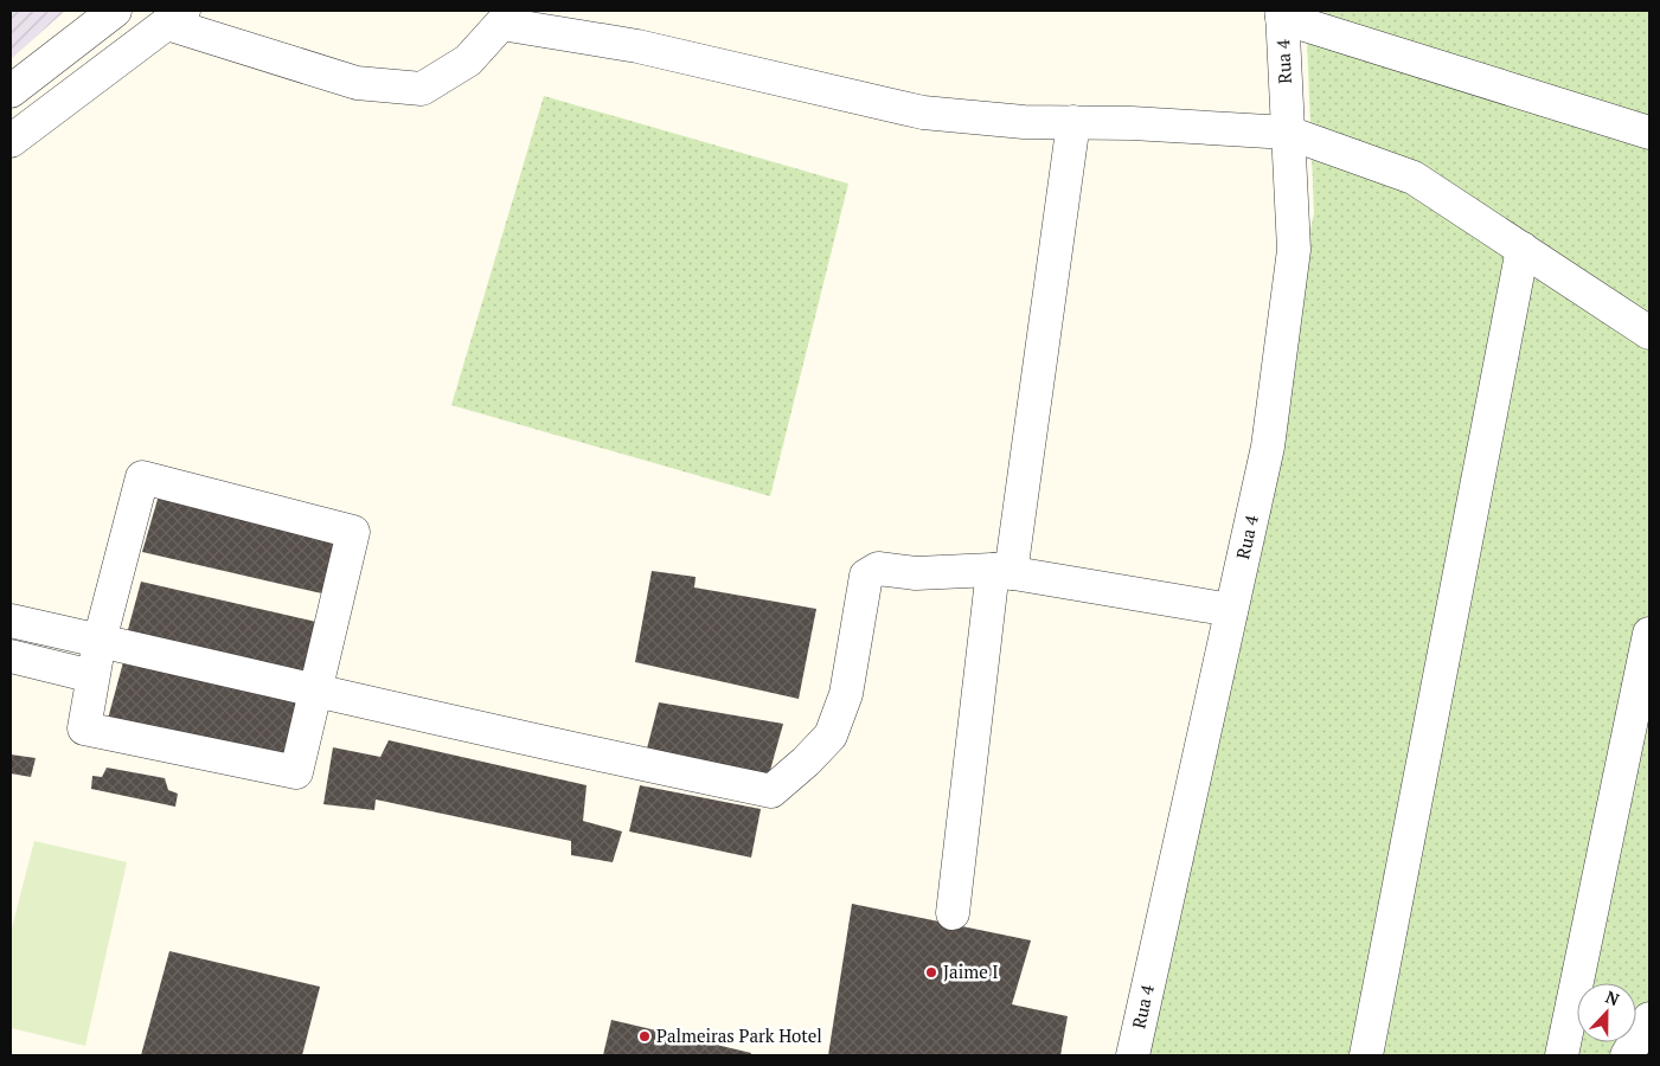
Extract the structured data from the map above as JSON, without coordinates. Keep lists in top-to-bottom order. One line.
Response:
{"streets":{"street":["Rua 4"]},"places":["Jaime I","Palmeiras Park Hotel"],"north":"top"}
